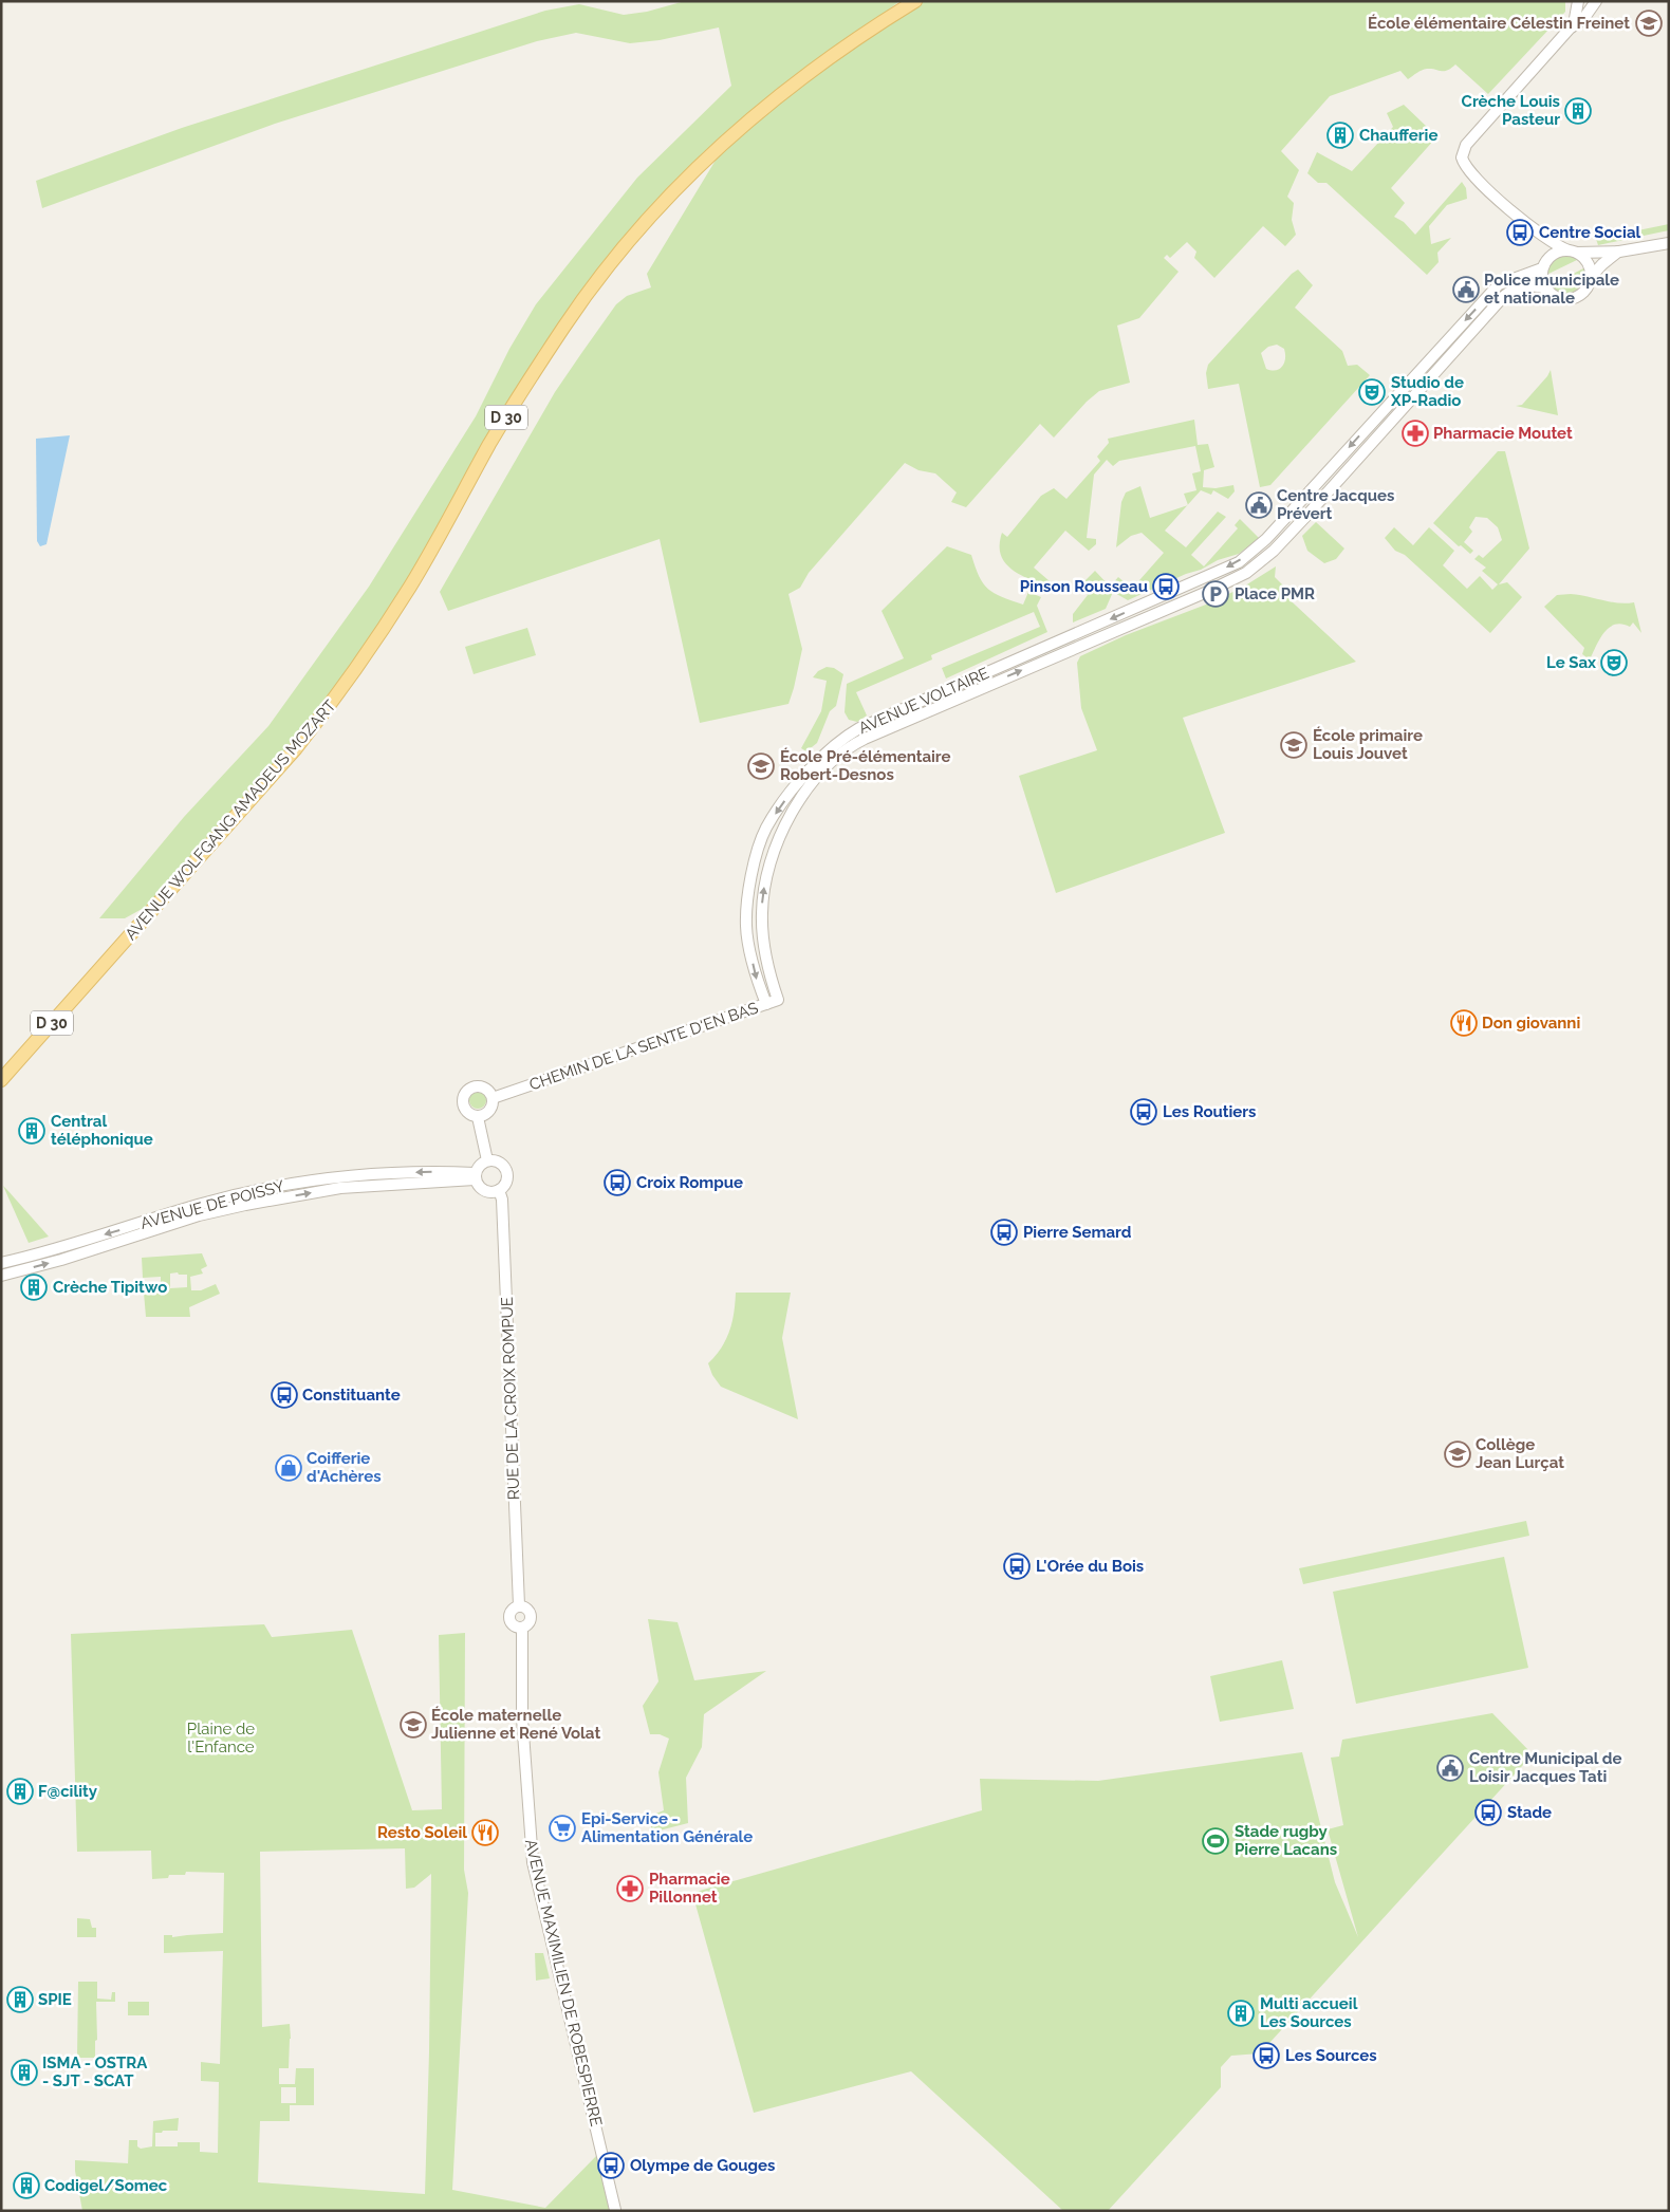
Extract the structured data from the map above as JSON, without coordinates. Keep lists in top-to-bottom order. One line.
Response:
{"streets":{"main road":["D 30","AVENUE WOLFGANG AMADEUS MOZART"],"street":["AVENUE VOLTAIRE","CHEMIN DE LA SENTE D'EN BAS","AVENUE DE POISSY","RUE DE LA CROIX ROMPUE","AVENUE MAXIMILIEN DE ROBESPIERRE"]},"crossings":[["AVENUE VOLTAIRE","CHEMIN DE LA SENTE D'EN BAS"],["AVENUE DE POISSY","RUE DE LA CROIX ROMPUE"],["RUE DE LA CROIX ROMPUE","AVENUE MAXIMILIEN DE ROBESPIERRE"]],"parks":["Plaine de l'Enfance"],"places":{"school or university":["École élémentaire Célestin Freinet","École primaire Louis Jouvet","École Pré-élémentaire Robert-Desnos","Collège Jean Lurçat","École maternelle Julienne et René Volat"],"building":["Crèche Louis Pasteur","Chaufferie","Central téléphonique","Crèche Tipitwo","F@cility","SPIE","Multi accueil Les Sources","ISMA - OSTRA - SJT - SCAT","Codigel/Somec"],"bus stop":["Centre Social","Pinson Rousseau","Les Routiers","Croix Rompue","Pierre Semard","Constituante","L'Orée du Bois","Stade","Les Sources","Olympe de Gouges"],"public building":["Police municipale et nationale","Centre Jacques Prévert","Centre Municipal de Loisir Jacques Tati"],"theatre":["Studio de XP-Radio","Le Sax"],"pharmacy":["Pharmacie Moutet","Pharmacie Pillonnet"],"parking":["Place PMR"],"restaurant":["Don giovanni","Resto Soleil"],"shop":["Coifferie d'Achères"],"supermarket":["Epi-Service - Alimentation Générale"],"sports":["Stade rugby Pierre Lacans"]}}
